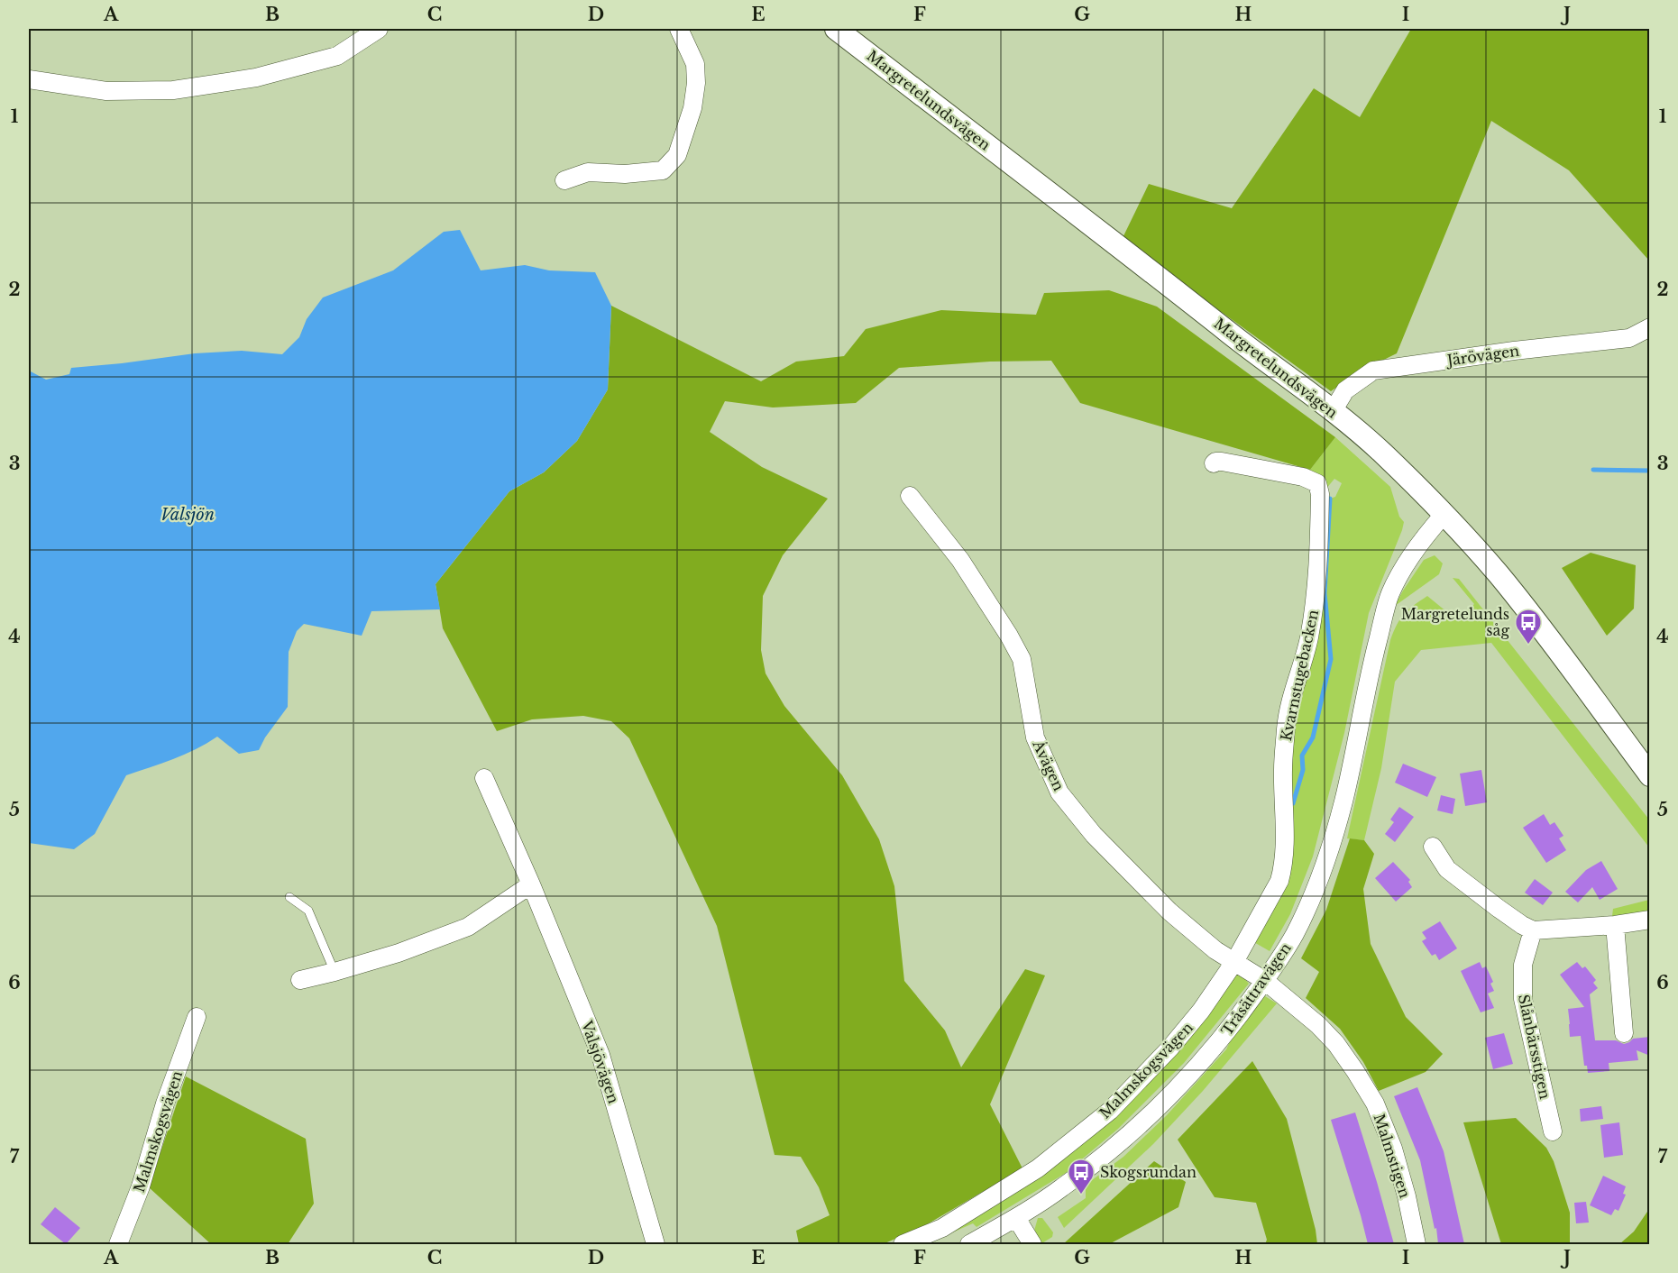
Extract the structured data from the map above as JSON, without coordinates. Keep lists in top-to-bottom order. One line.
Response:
{"streets":{"street":["Margretelundsvägen","Järövägen","Kvarnstugebacken","Åvägen","Tråsättravägen","Slånbärsstigen","Valsjövägen","Malmskogsvägen","Malmstigen"]},"crossings":[["Margretelundsvägen","Järövägen"],["Margretelundsvägen","Tråsättravägen"],["Kvarnstugebacken","Åvägen"],["Kvarnstugebacken","Malmskogsvägen"],["Åvägen","Tråsättravägen"],["Åvägen","Malmskogsvägen"],["Åvägen","Malmstigen"],["Tråsättravägen","Malmstigen"]],"water":["Valsjön"],"places":{"bus stop":["Margretelunds såg","Skogsrundan"]},"grid":{"columns":["A","B","C","D","E","F","G","H","I","J"],"rows":["1","2","3","4","5","6","7"]}}
